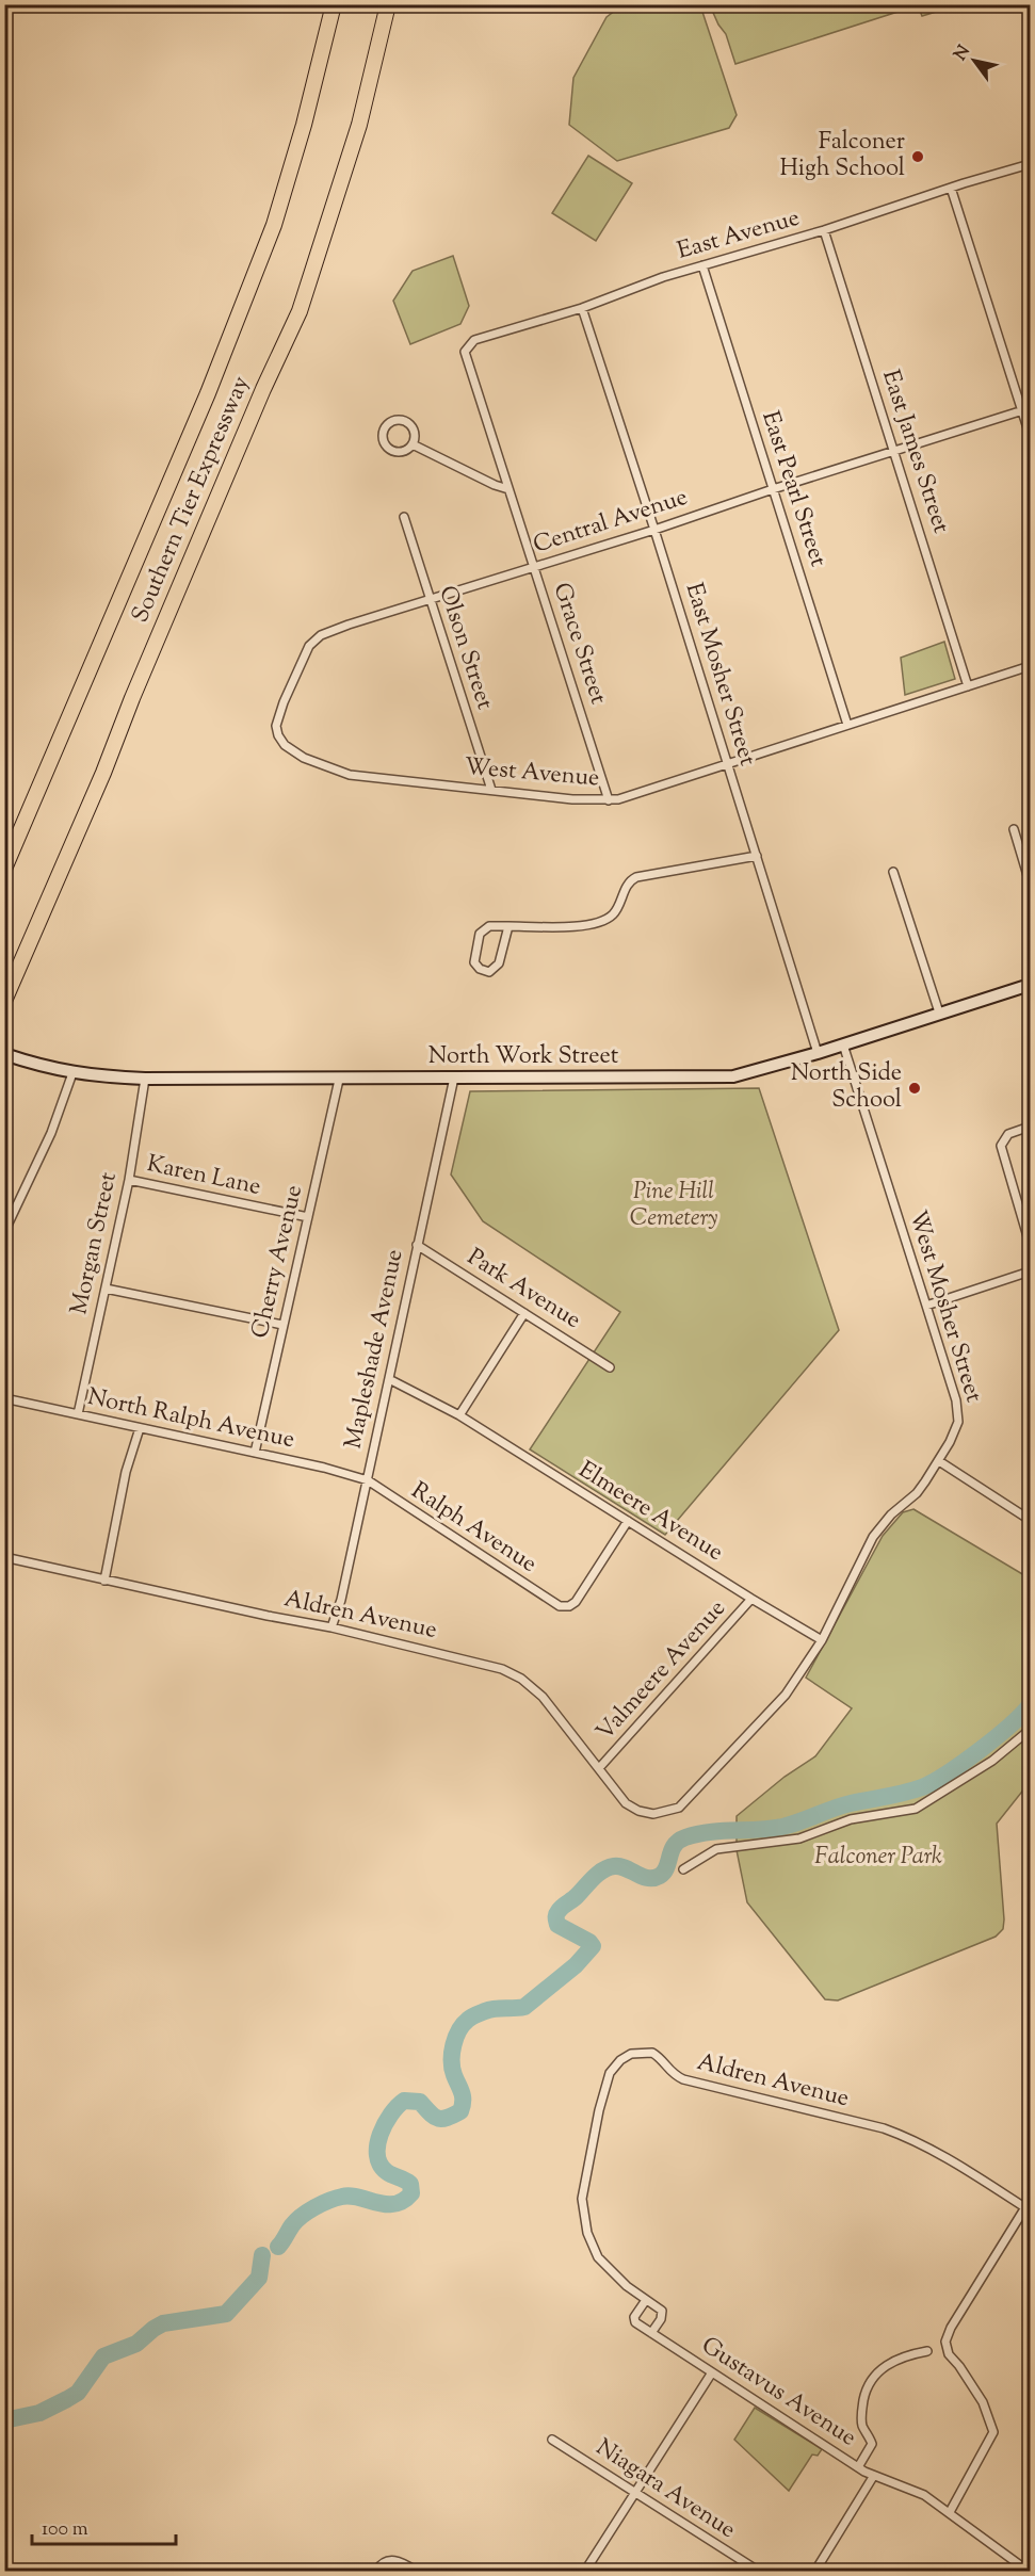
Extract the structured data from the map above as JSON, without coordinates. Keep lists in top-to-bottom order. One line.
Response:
{"streets":{"highway":["Southern Tier Expressway"],"street":["East Avenue","East James Street","East Pearl Street","Central Avenue","Grace Street","Olson Street","East Mosher Street","West Avenue","North Work Street","Karen Lane","Morgan Street","Cherry Avenue","Park Avenue","West Mosher Street","Mapleshade Avenue","North Ralph Avenue","Elmeere Avenue","Ralph Avenue","Aldren Avenue","Valmeere Avenue","Gustavus Avenue","Niagara Avenue"]},"crossings":[["East Avenue","East James Street"],["East Avenue","East Pearl Street"],["East Avenue","Grace Street"],["East Avenue","East Mosher Street"],["East James Street","Central Avenue"],["East James Street","West Avenue"],["East Pearl Street","Central Avenue"],["East Pearl Street","West Avenue"],["Central Avenue","Grace Street"],["Central Avenue","Olson Street"],["Central Avenue","East Mosher Street"],["Central Avenue","West Avenue"],["Grace Street","West Avenue"],["Olson Street","West Avenue"],["East Mosher Street","West Avenue"],["East Mosher Street","North Work Street"],["North Work Street","Morgan Street"],["North Work Street","Cherry Avenue"],["North Work Street","West Mosher Street"],["North Work Street","Mapleshade Avenue"],["Karen Lane","Morgan Street"],["Karen Lane","Cherry Avenue"],["Morgan Street","North Ralph Avenue"],["Cherry Avenue","North Ralph Avenue"],["Park Avenue","Mapleshade Avenue"],["West Mosher Street","Elmeere Avenue"],["West Mosher Street","Aldren Avenue"],["Mapleshade Avenue","North Ralph Avenue"],["Mapleshade Avenue","Elmeere Avenue"],["Mapleshade Avenue","Ralph Avenue"],["Mapleshade Avenue","Aldren Avenue"],["North Ralph Avenue","Ralph Avenue"],["Elmeere Avenue","Ralph Avenue"],["Elmeere Avenue","Valmeere Avenue"],["Aldren Avenue","Valmeere Avenue"],["Aldren Avenue","Gustavus Avenue"]],"parks":["Pine Hill Cemetery","Falconer Park"],"places":["Falconer High School","North Side School"],"scale_bar":"100 m","north":"top left"}
